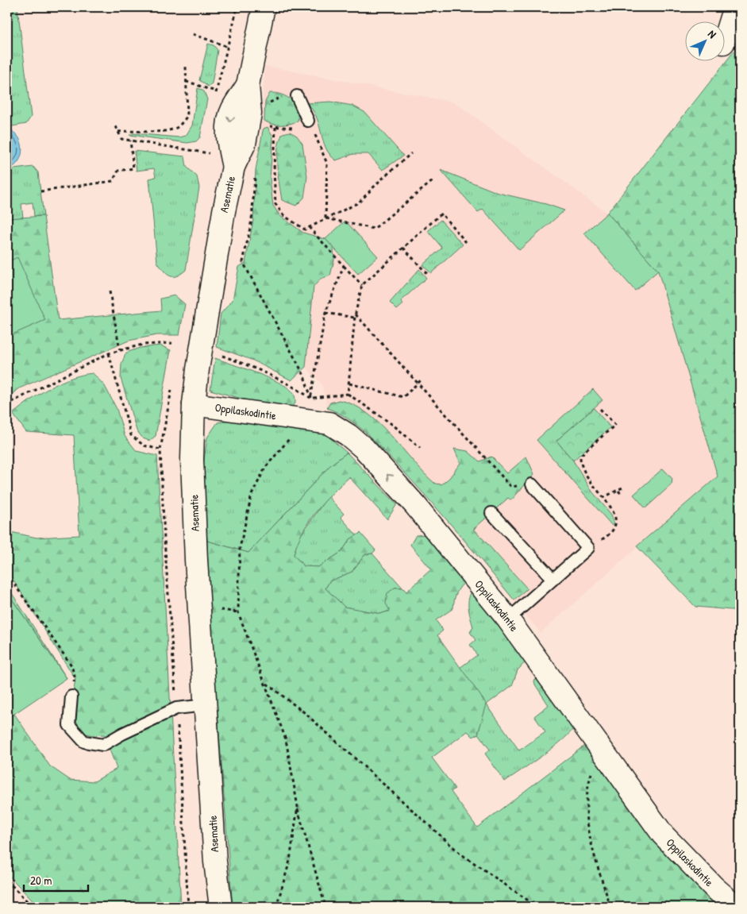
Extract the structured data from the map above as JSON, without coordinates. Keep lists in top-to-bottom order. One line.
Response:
{"streets":{"street":["Asematie","Oppilaskodintie"]},"crossings":[["Asematie","Oppilaskodintie"]],"one_way":["Oppilaskodintie"],"scale_bar":"20 m","north":"top right"}
